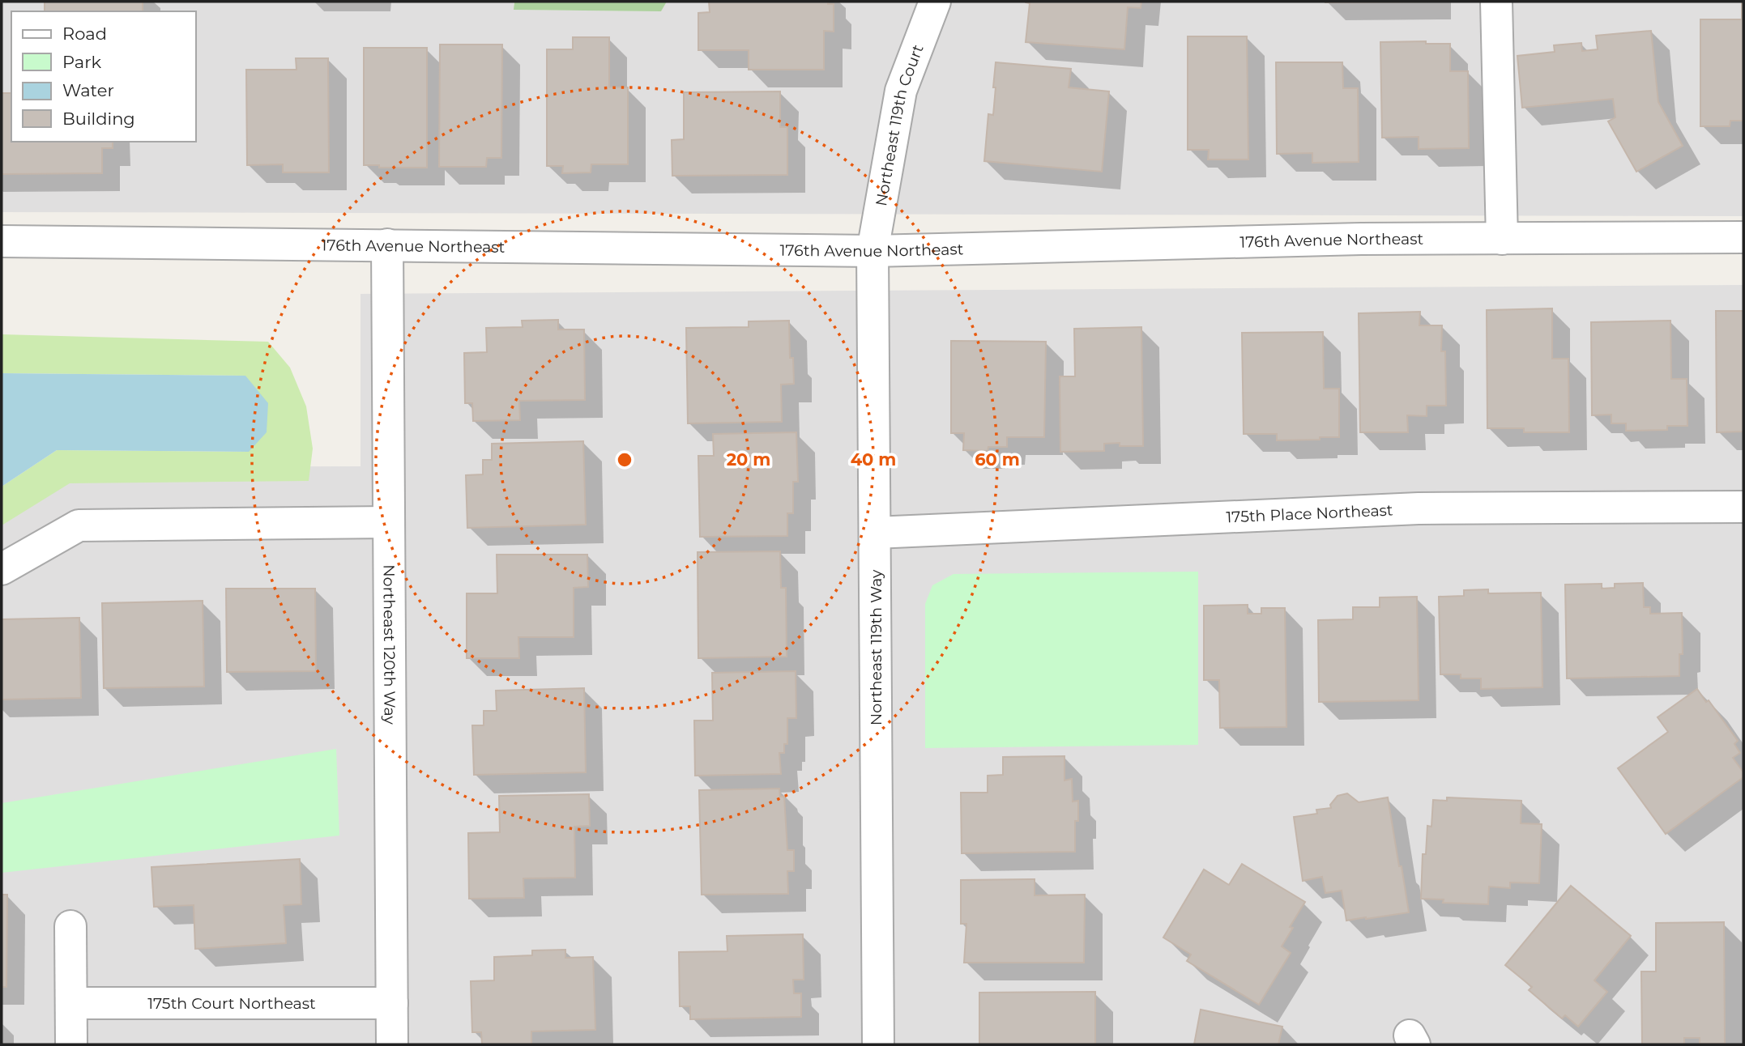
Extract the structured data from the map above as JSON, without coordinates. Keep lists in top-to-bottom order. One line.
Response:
{"streets":{"street":["Northeast 119th Court","176th Avenue Northeast","175th Place Northeast","Northeast 120th Way","Northeast 119th Way","175th Court Northeast"]},"crossings":[["Northeast 119th Court","176th Avenue Northeast"],["Northeast 119th Court","Northeast 119th Way"],["176th Avenue Northeast","Northeast 120th Way"],["176th Avenue Northeast","Northeast 119th Way"],["175th Place Northeast","Northeast 119th Way"],["Northeast 120th Way","175th Court Northeast"]],"legend":["Road","Park","Water","Building"],"rings":["20 m","40 m","60 m"]}
